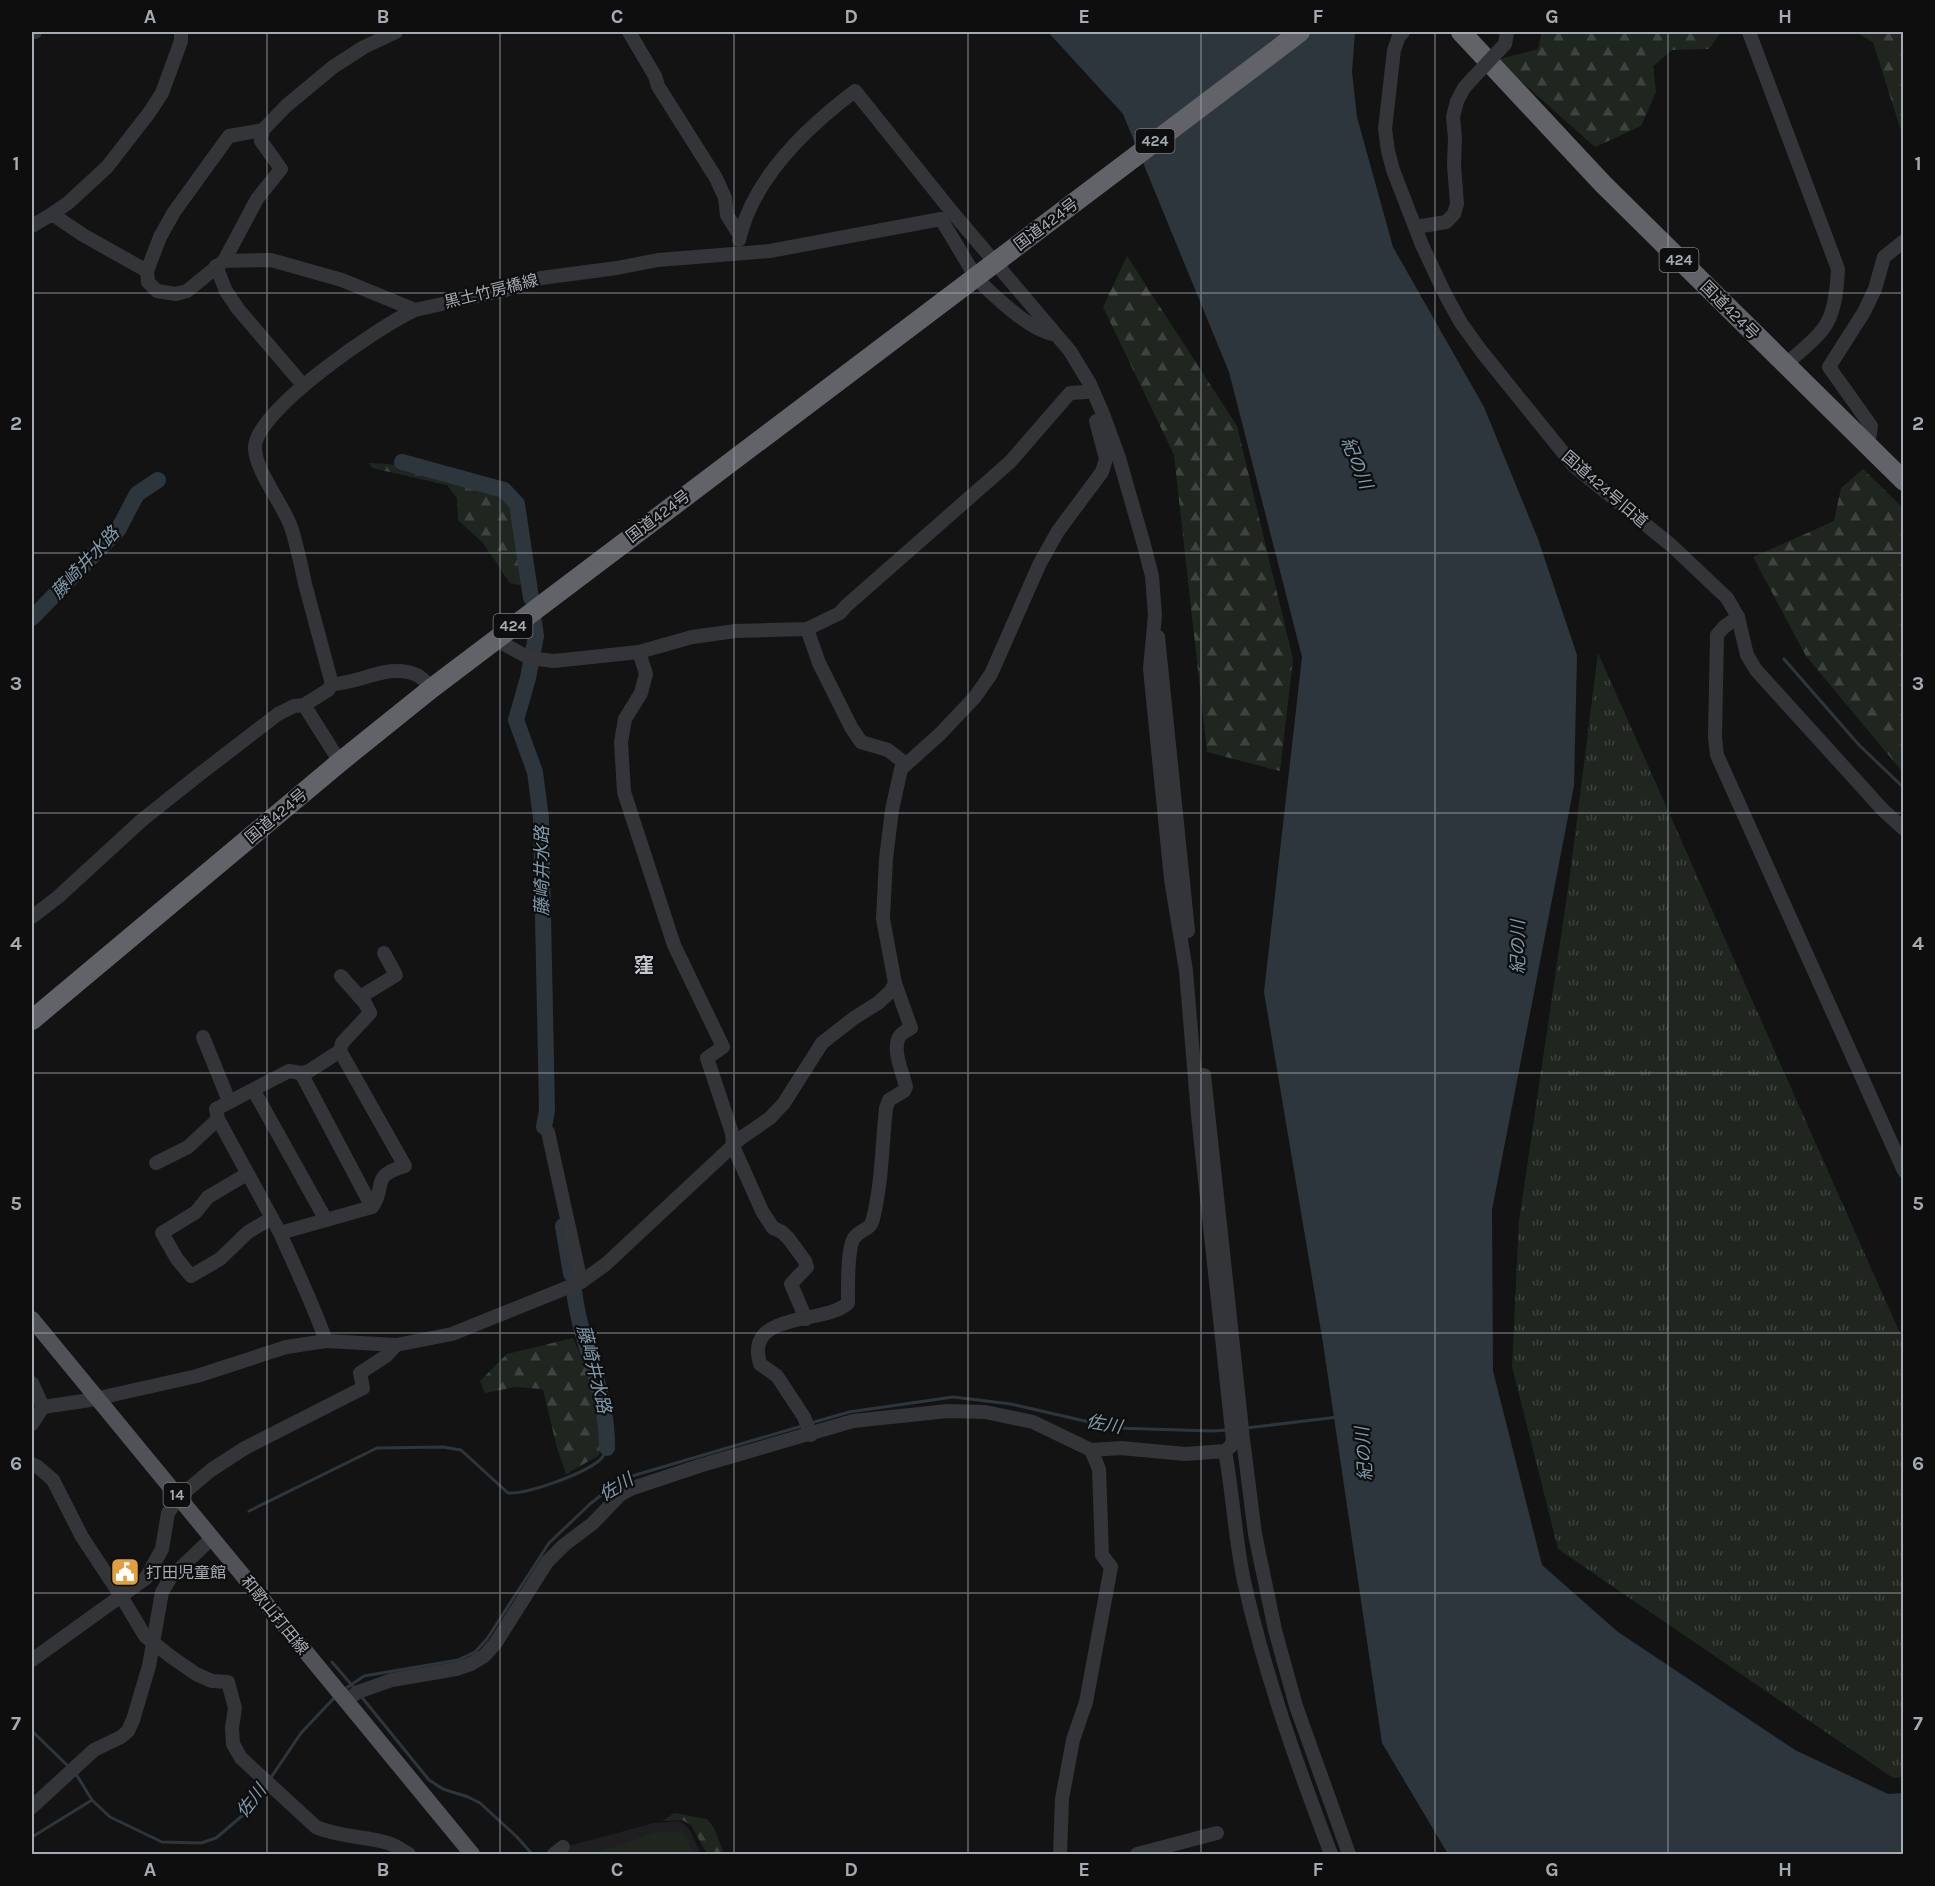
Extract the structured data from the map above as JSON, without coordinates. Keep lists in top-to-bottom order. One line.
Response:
{"streets":{"highway":["424","国道424号"],"main road":["14","和歌山打田線"],"street":["黒土竹房橋線","国道424号旧道"]},"districts":["窪"],"water":["紀の川","藤崎井水路","佐川"],"places":{"public building":["打田児童館"]},"grid":{"columns":["A","B","C","D","E","F","G","H"],"rows":["1","2","3","4","5","6","7"]}}
